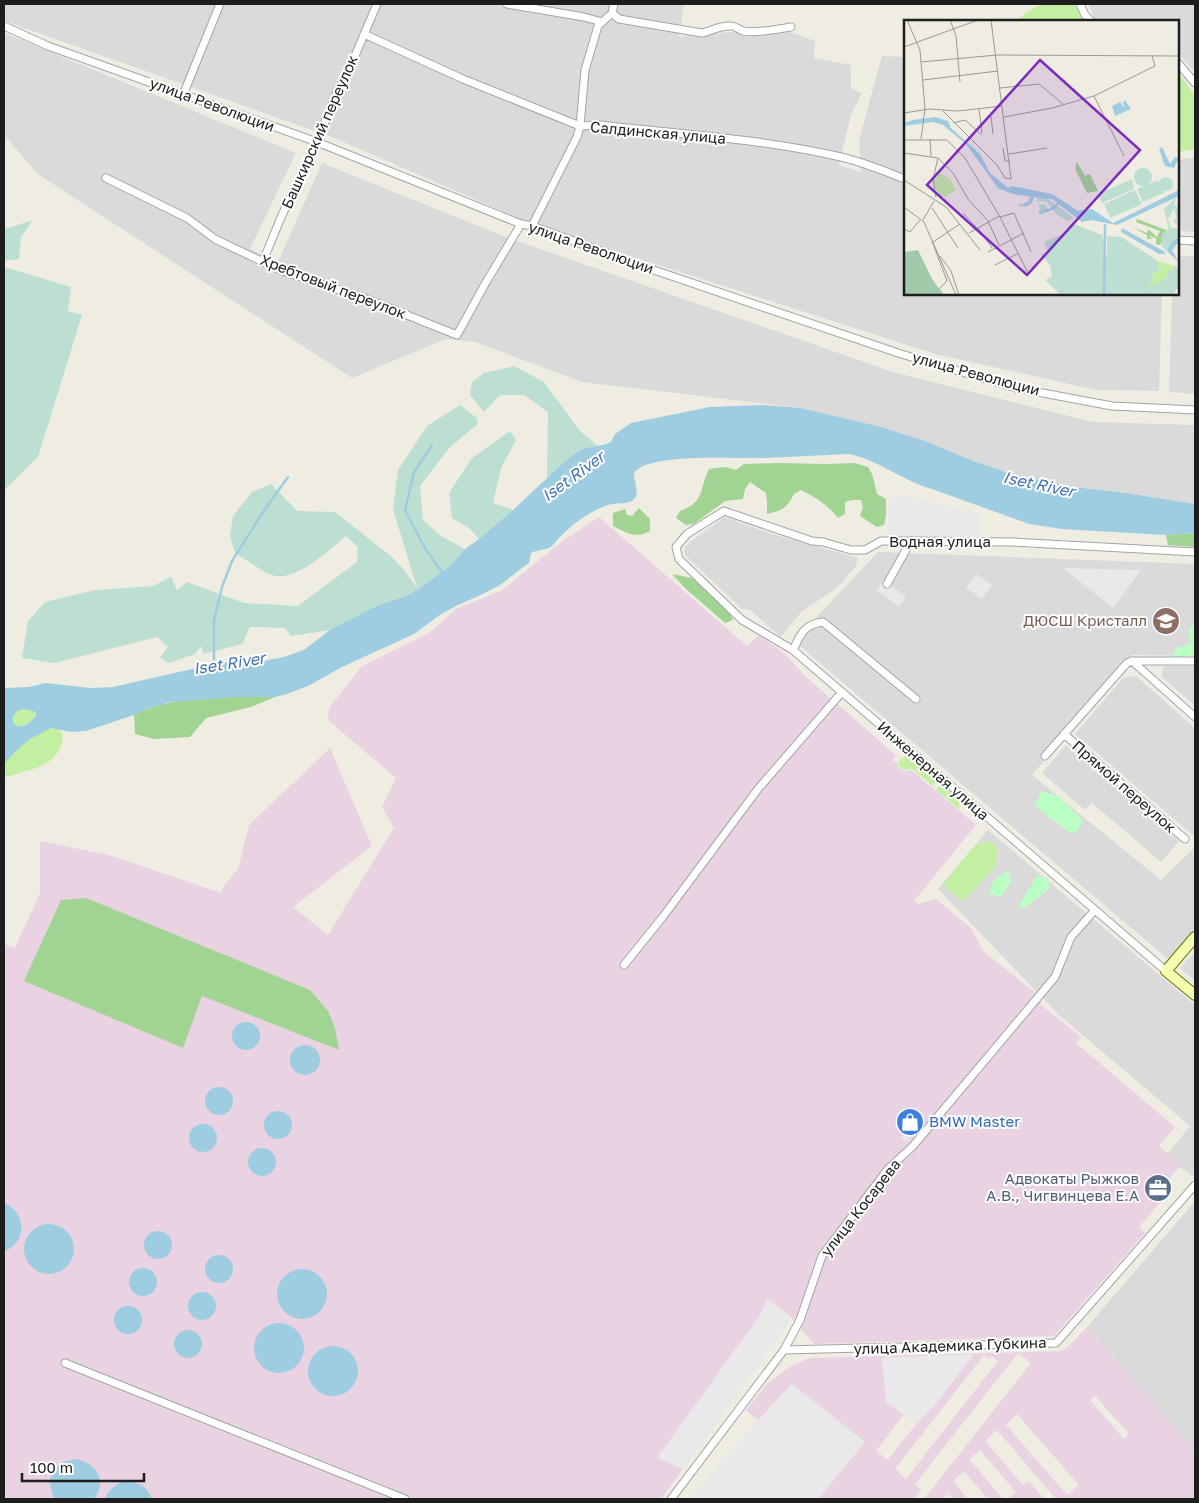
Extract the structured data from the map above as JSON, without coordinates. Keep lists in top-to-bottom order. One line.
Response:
{"streets":{"street":["улица Революции","Башкирский переулок","Салдинская улица","Хребтовый переулок","Водная улица","Инженерная улица","Прямой переулок","улица Косарева","улица Академика Губкина"]},"crossings":[["улица Революции","Башкирский переулок"],["улица Революции","Хребтовый переулок"],["Башкирский переулок","Салдинская улица"],["Башкирский переулок","Хребтовый переулок"],["Водная улица","Инженерная улица"],["Инженерная улица","улица Косарева"],["улица Косарева","улица Академика Губкина"]],"water":["Iset River"],"places":{"school or university":["ДЮСШ Кристалл"],"shop":["BMW Master"],"office":["Адвокаты Рыжков А.В., Чигвинцева Е.А"]},"scale_bar":"100 m"}
